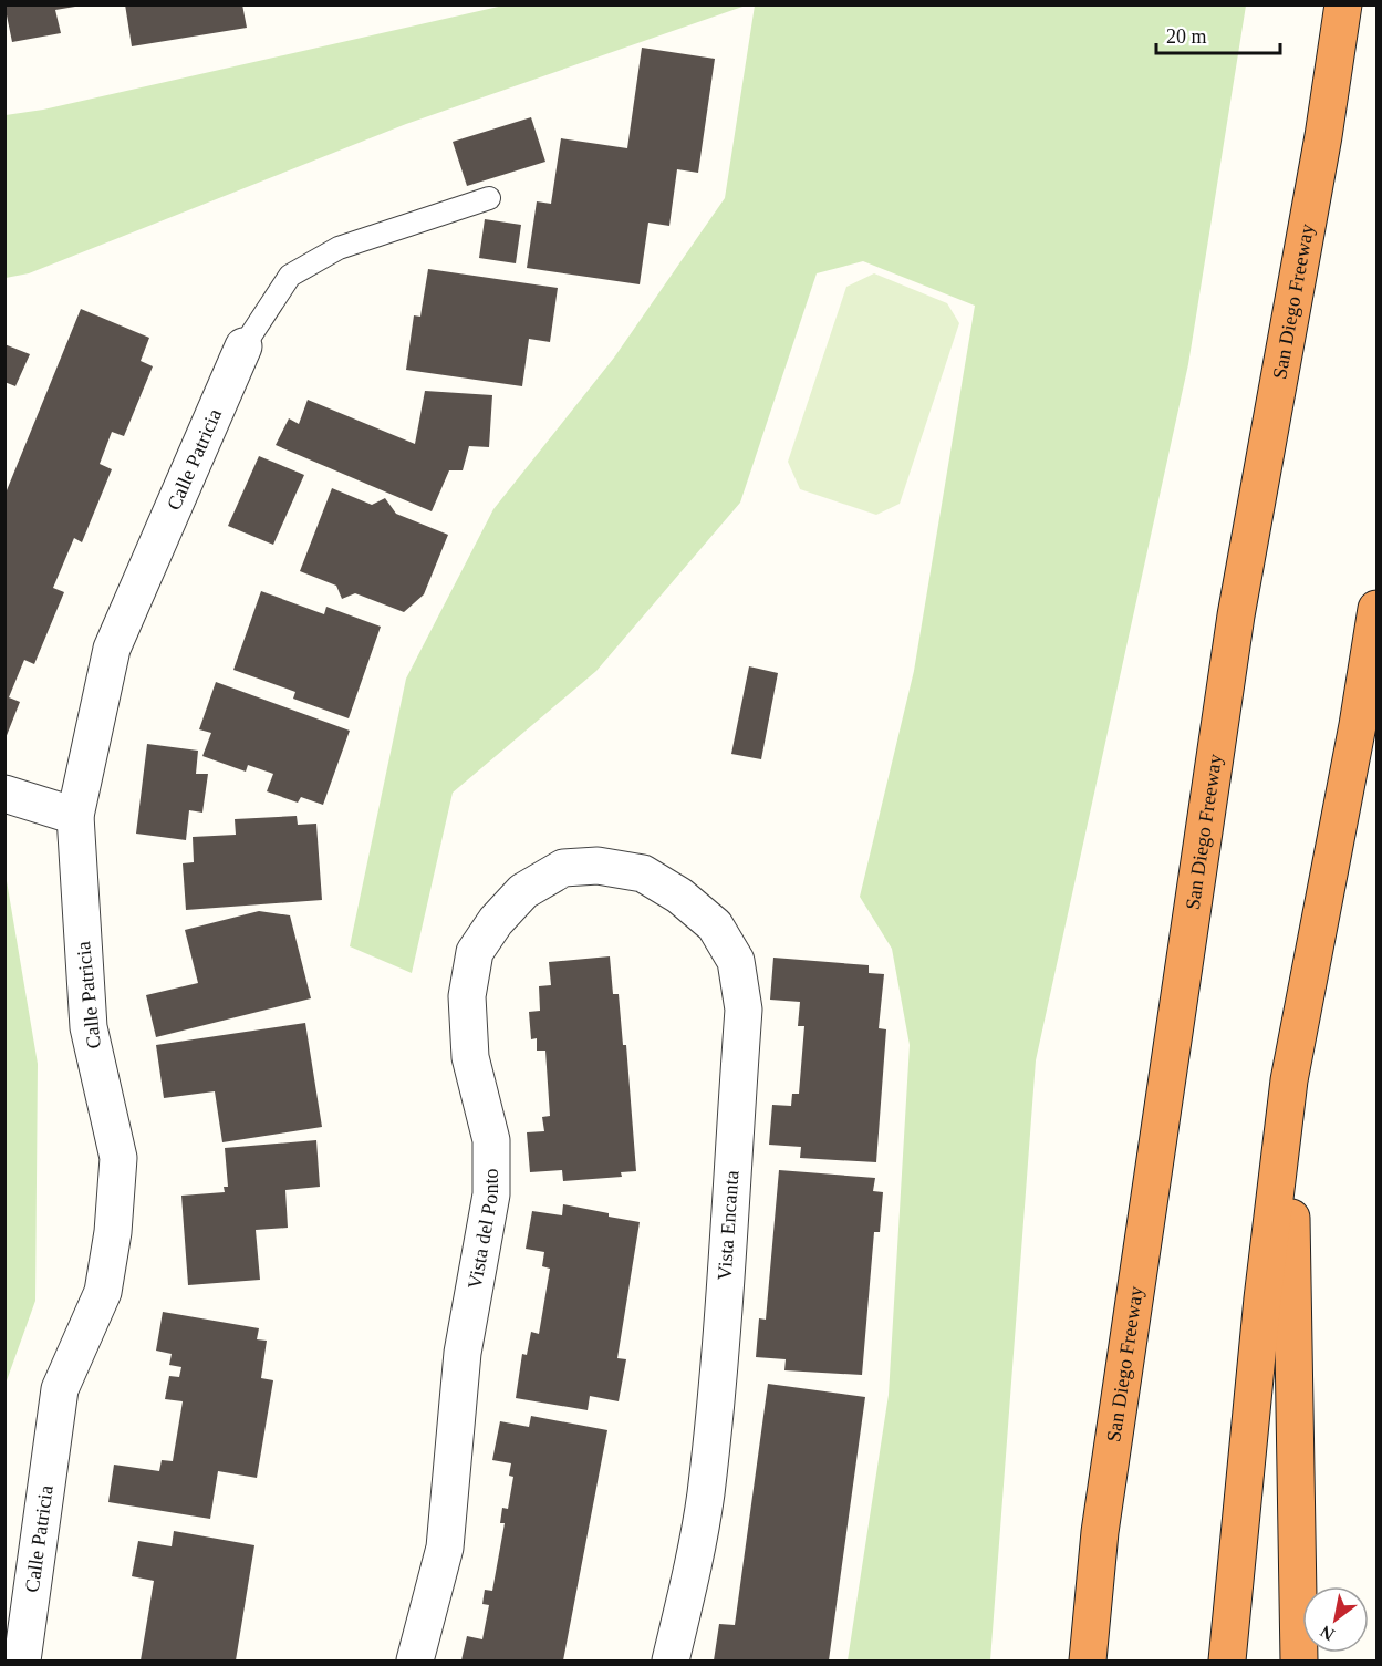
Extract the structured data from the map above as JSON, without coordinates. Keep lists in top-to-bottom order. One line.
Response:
{"streets":{"highway":["San Diego Freeway"],"street":["Calle Patricia","Vista Encanta","Vista del Ponto"]},"crossings":[["Vista Encanta","Vista del Ponto"]],"scale_bar":"20 m","north":"bottom left"}
